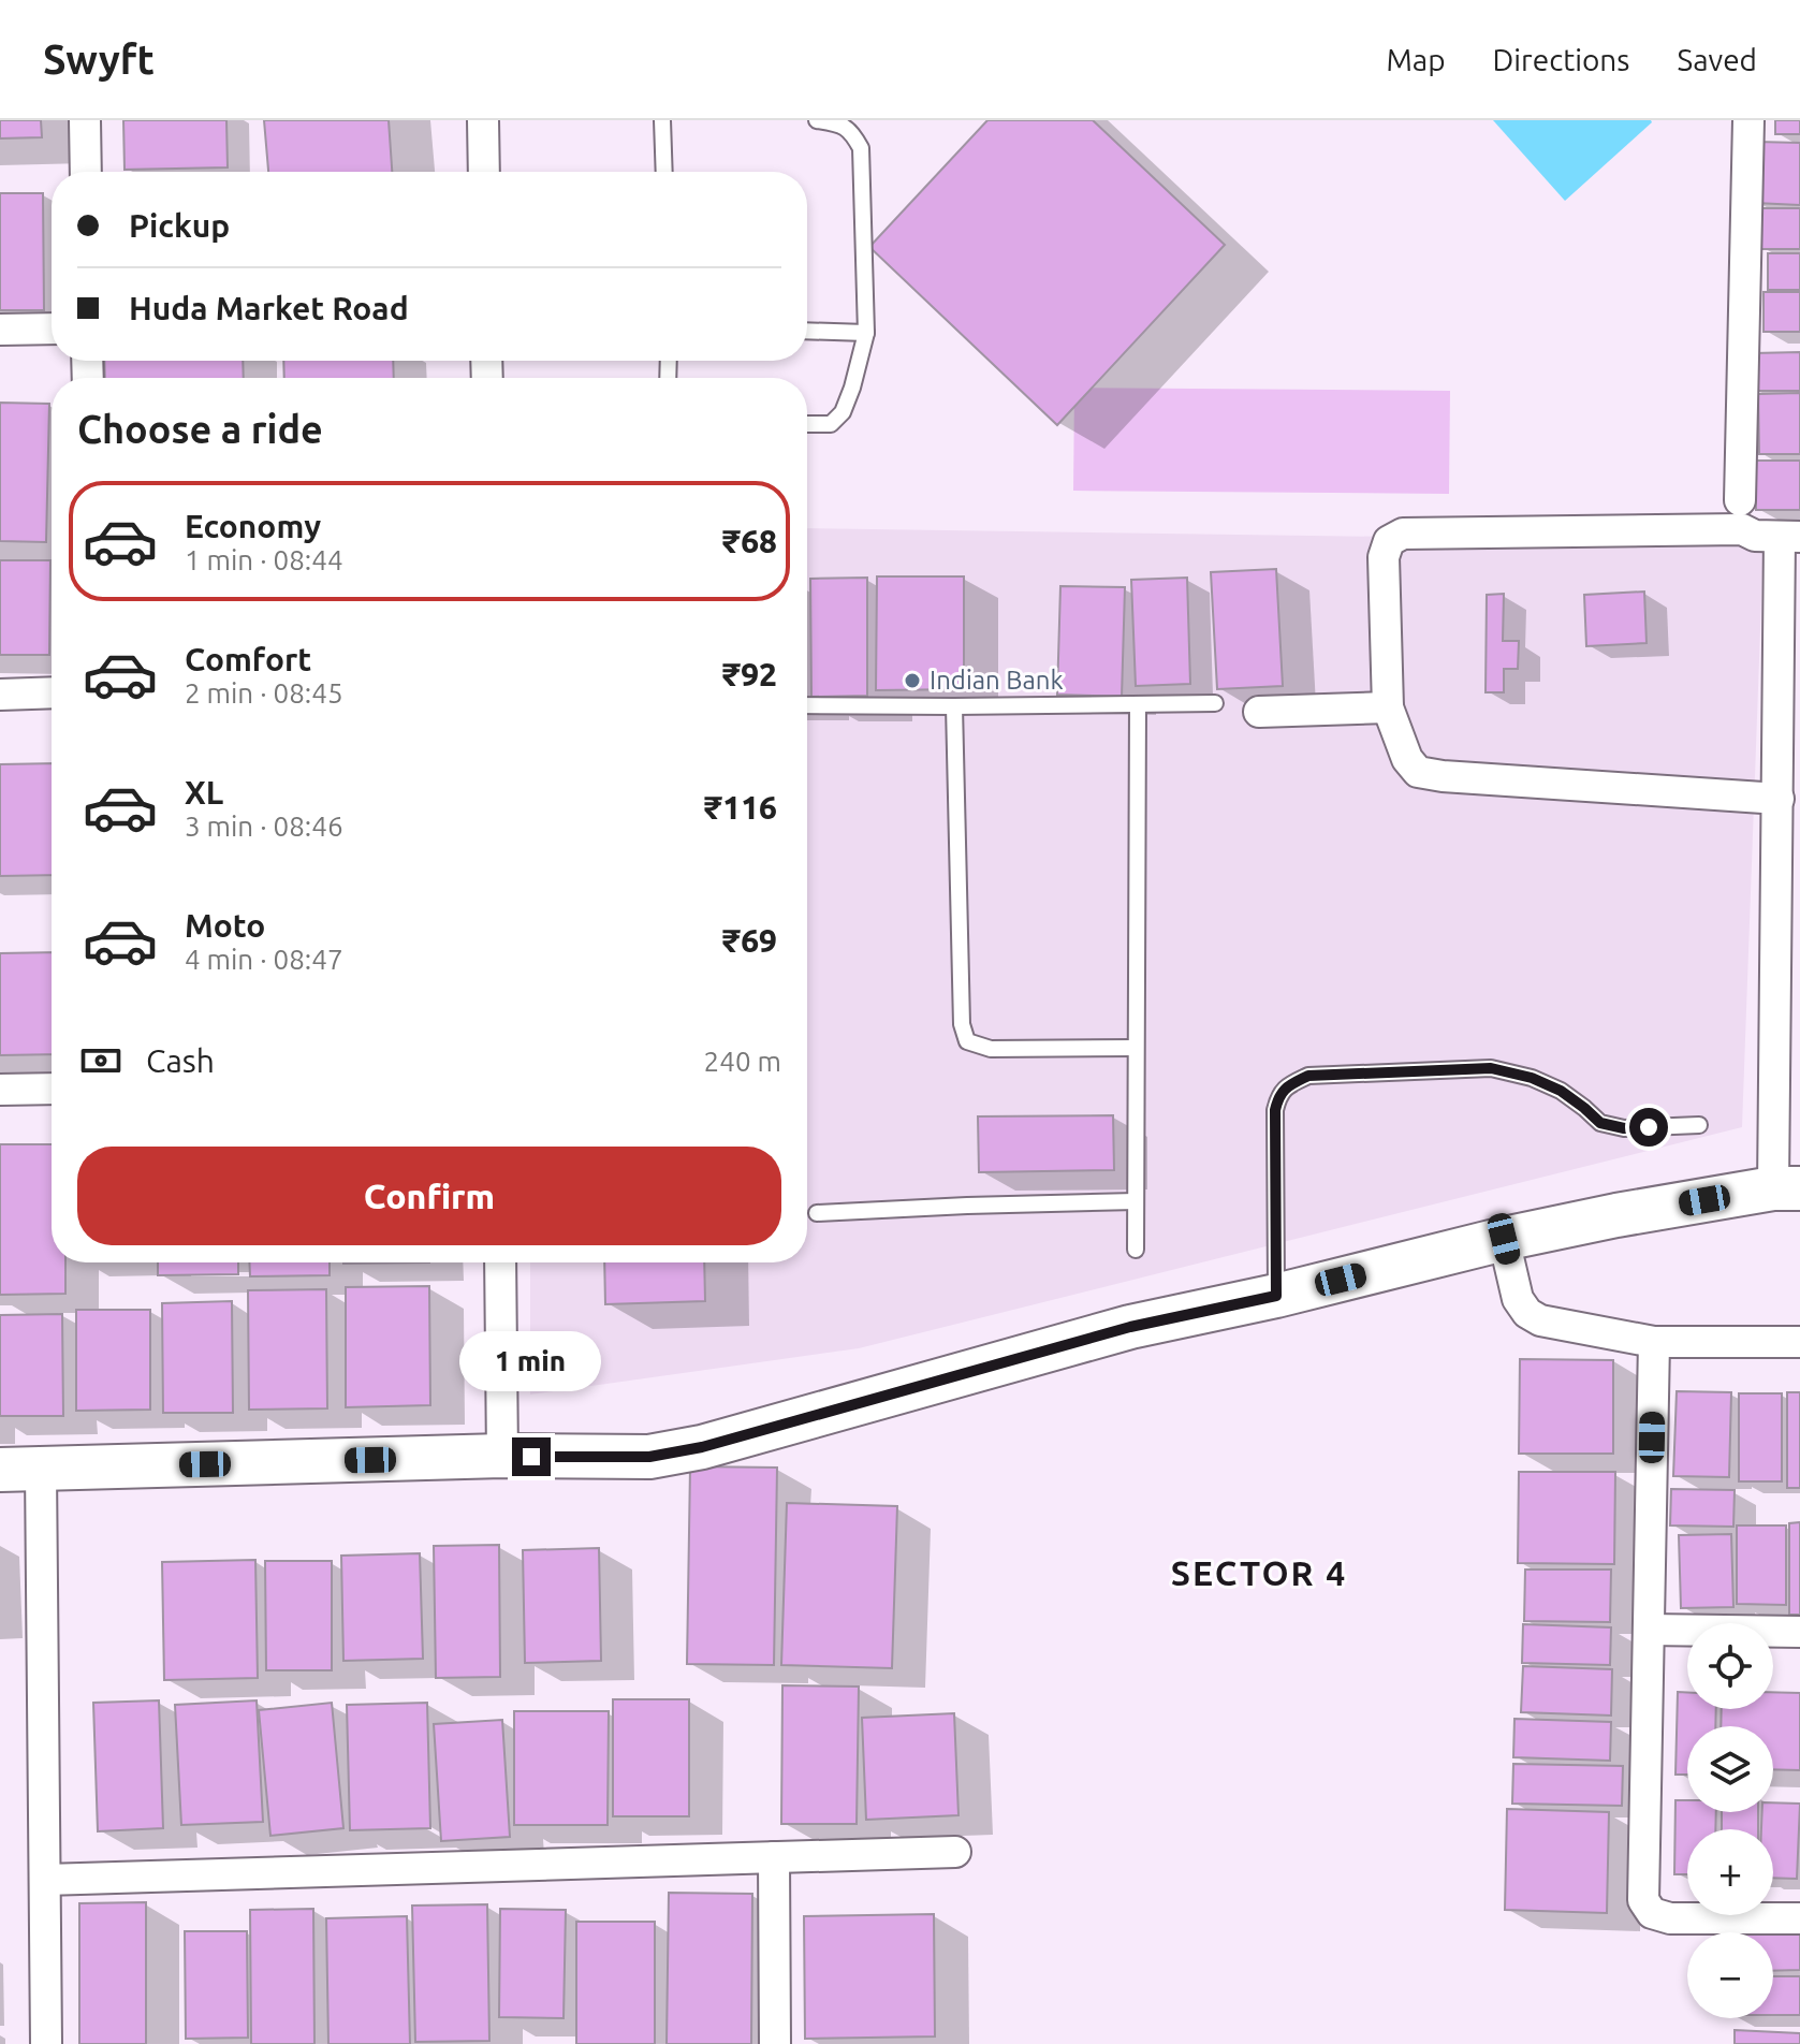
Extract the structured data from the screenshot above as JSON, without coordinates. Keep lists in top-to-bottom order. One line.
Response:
{"districts":["SECTOR 4"],"places":["Indian Bank"],"page":{"header":"Swyft","nav":["Map","Directions","Saved"],"banner":["Pickup","Huda Market Road"],"heading":"Choose a ride","list":[{"name":"Economy","note":"1 min · 08:44","value":"₹68"},{"name":"Comfort","note":"2 min · 08:45","value":"₹92"},{"name":"XL","note":"3 min · 08:46","value":"₹116"},{"name":"Moto","note":"4 min · 08:47","value":"₹69"}],"pay":["Cash","240 m"],"buttons":"Confirm","bubble":"1 min","map_buttons":["+","−"]}}
